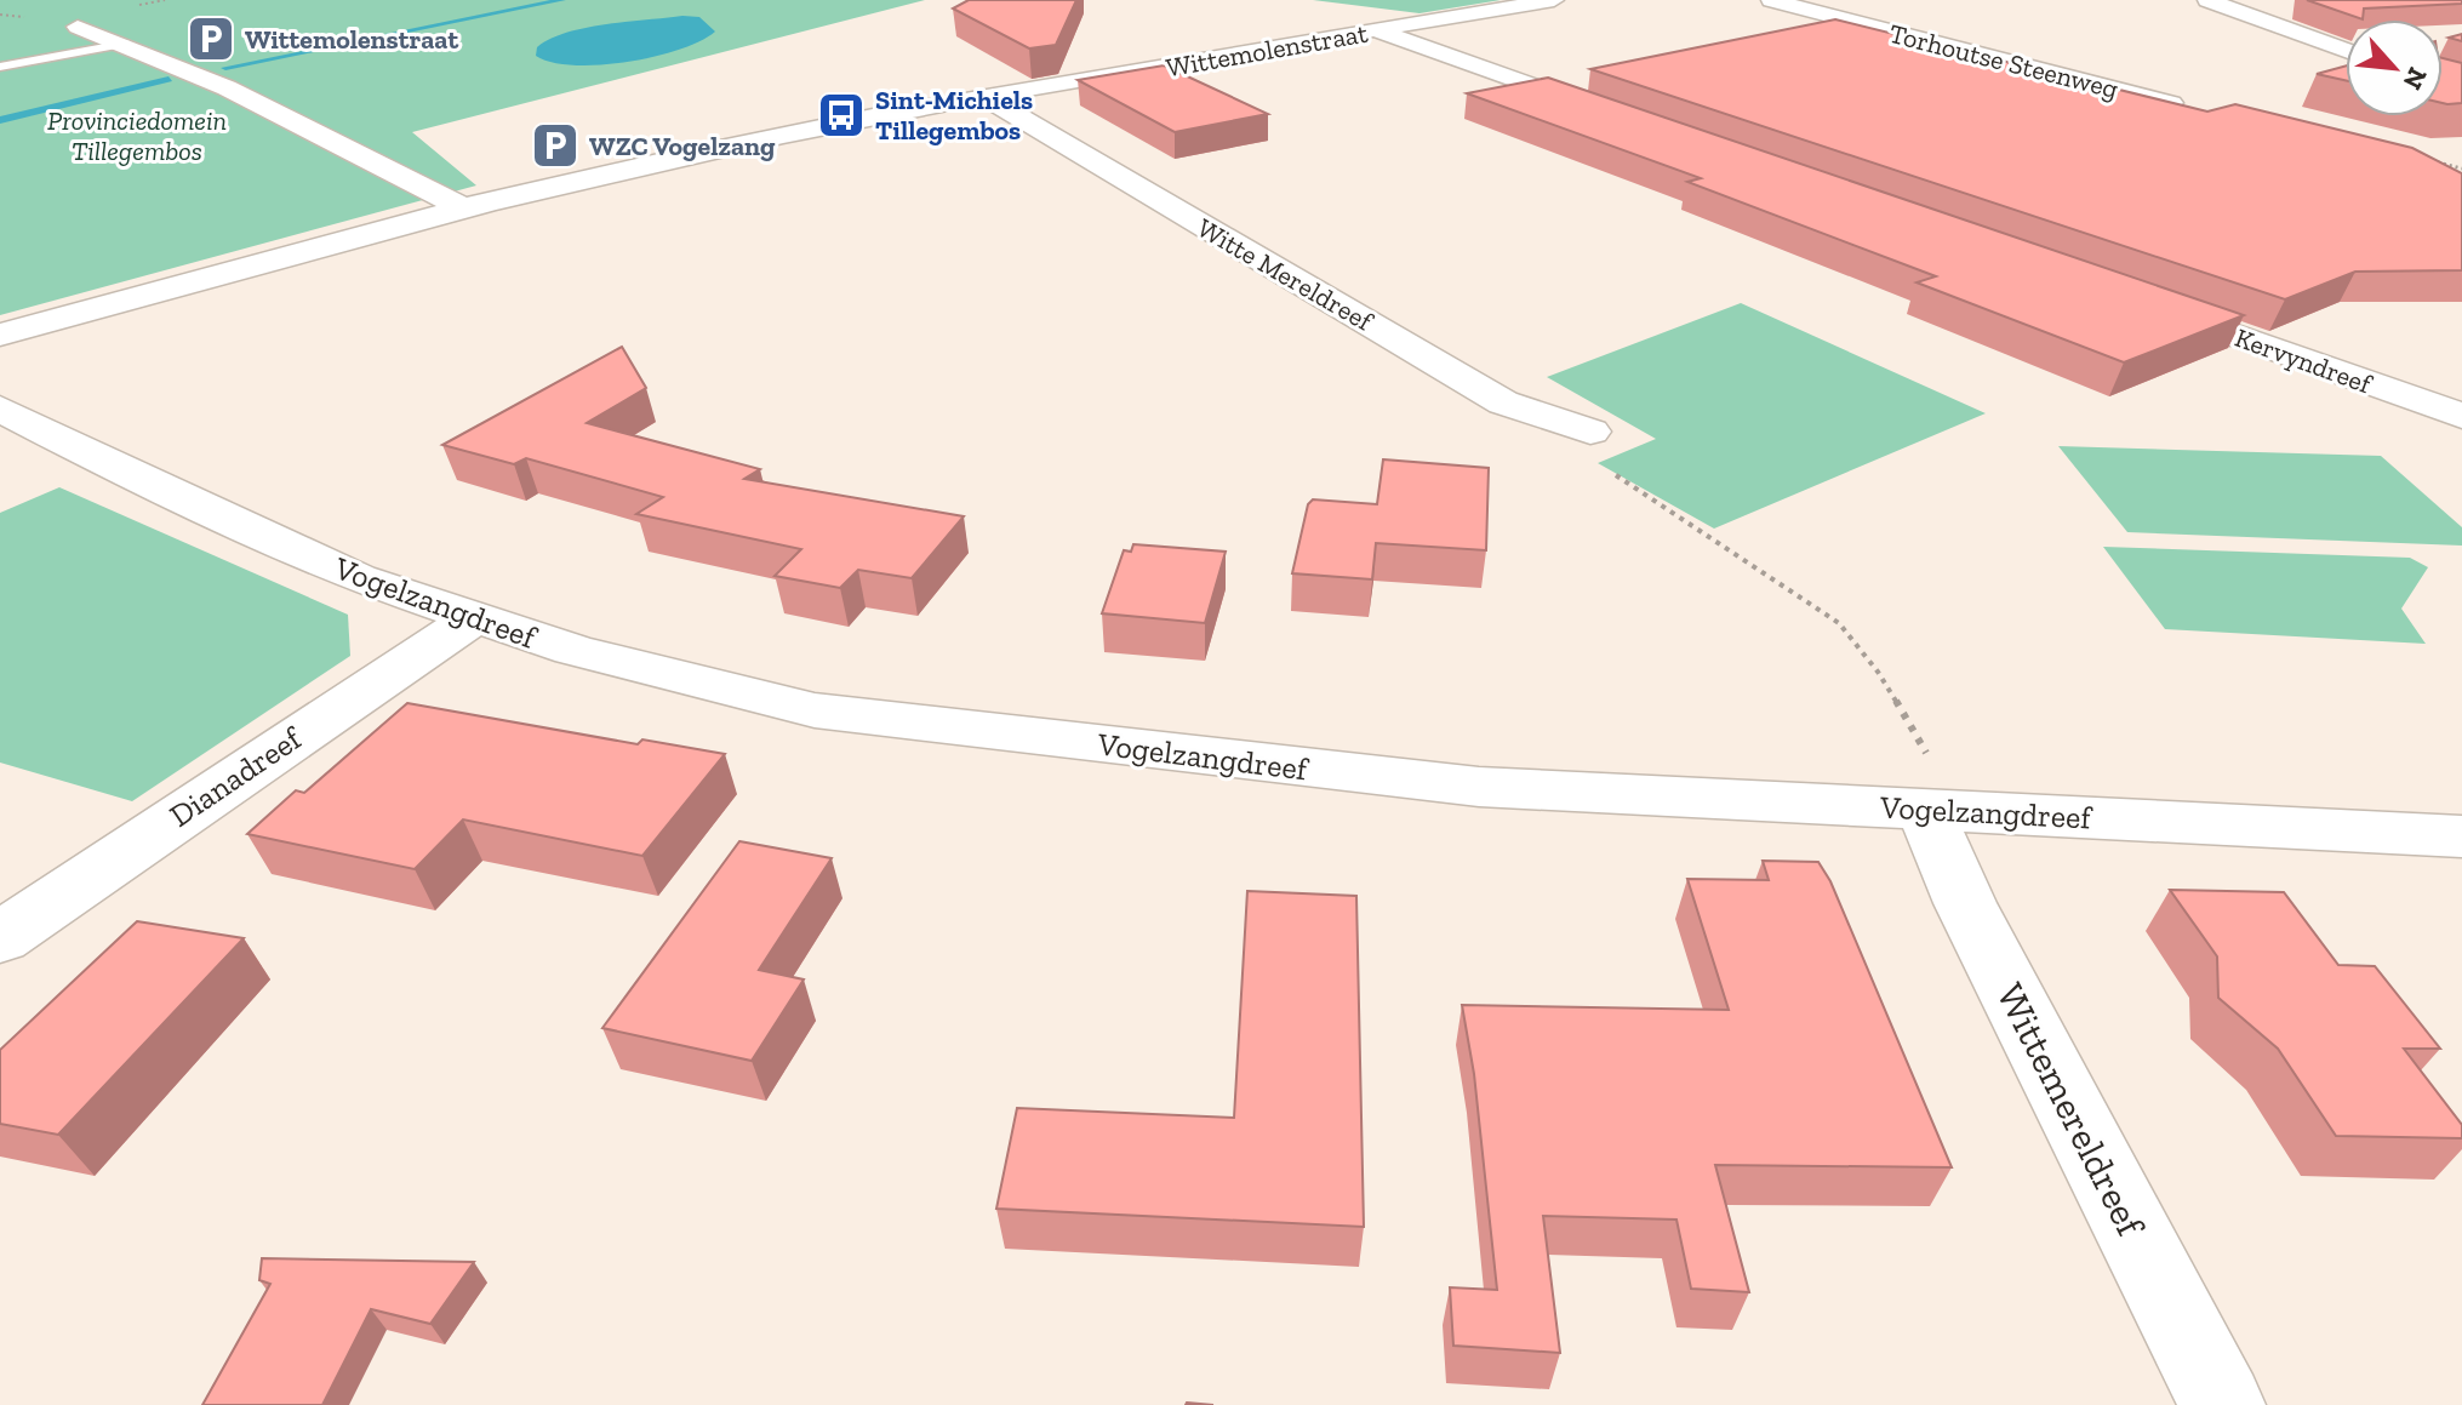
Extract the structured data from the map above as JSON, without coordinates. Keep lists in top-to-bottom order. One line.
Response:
{"streets":{"street":["Wittemolenstraat","Torhoutse Steenweg","Witte Mereldreef","Kervyndreef","Vogelzangdreef","Dianadreef","Wittemereldreef"]},"crossings":[["Wittemolenstraat","Witte Mereldreef"],["Vogelzangdreef","Dianadreef"],["Vogelzangdreef","Wittemereldreef"]],"parks":["Provinciedomein Tillegembos"],"places":{"parking":["Wittemolenstraat","WZC Vogelzang"],"bus stop":["Sint-Michiels Tillegembos"]},"north":"bottom right"}
